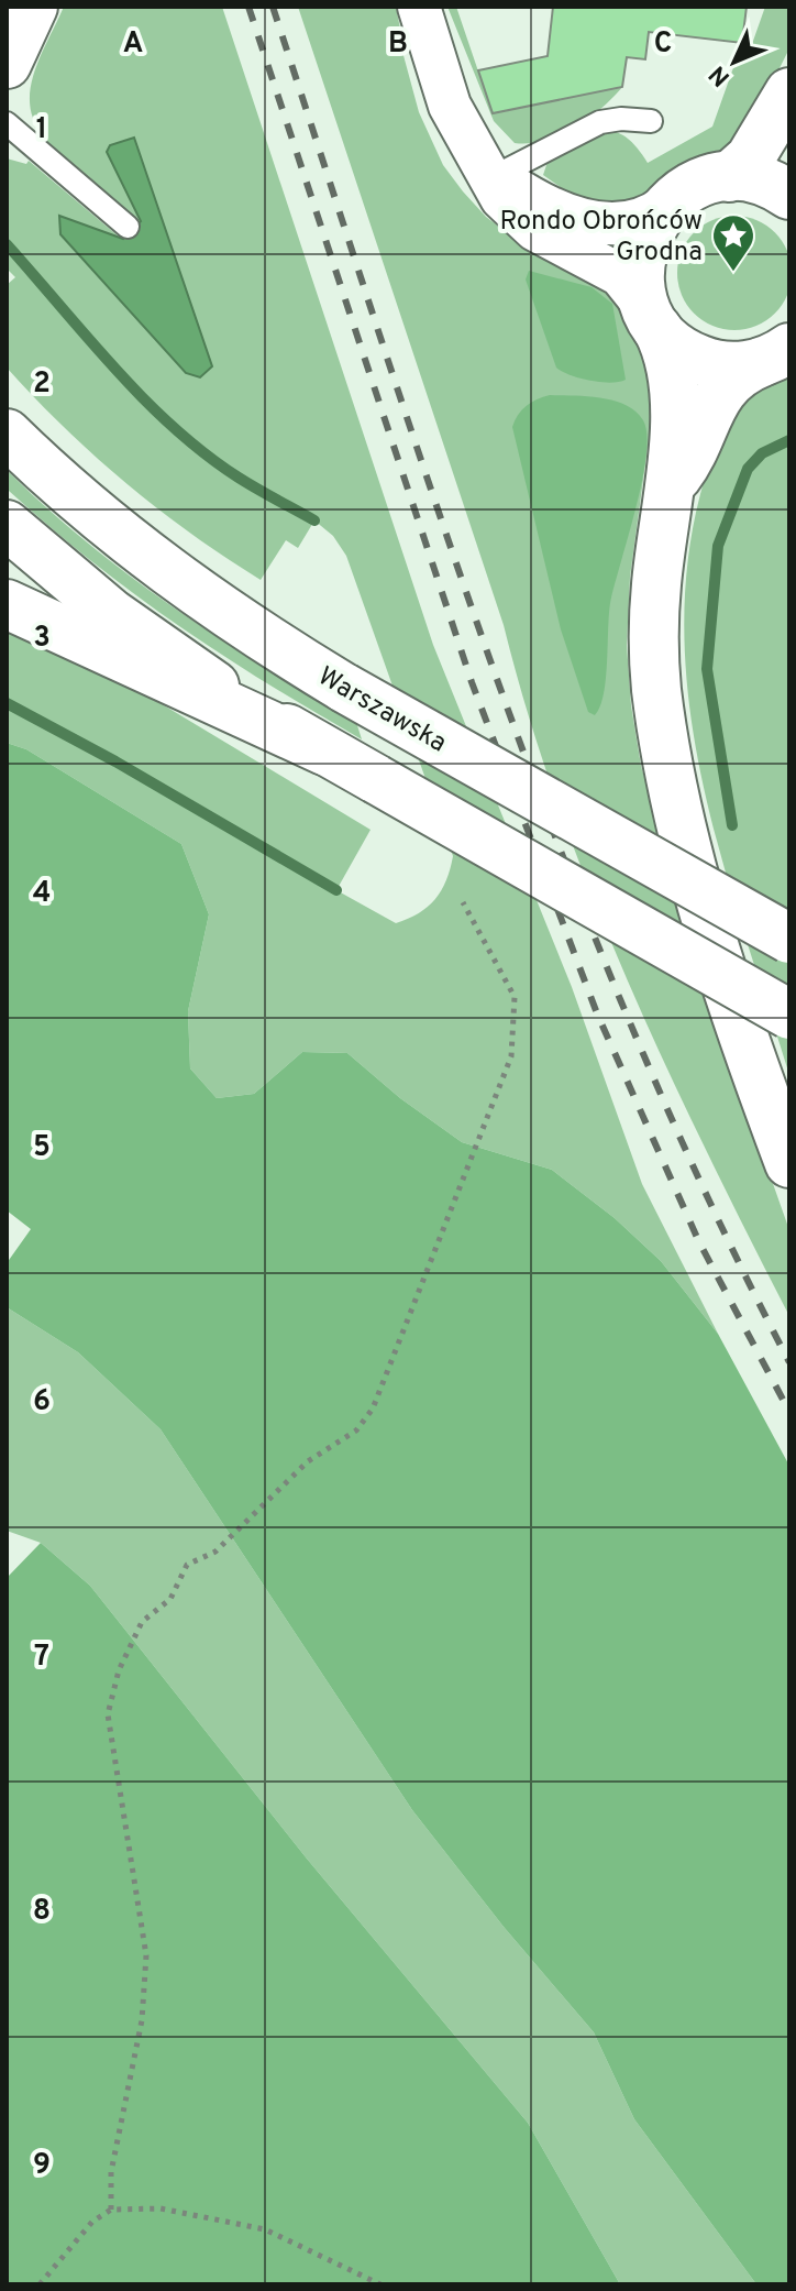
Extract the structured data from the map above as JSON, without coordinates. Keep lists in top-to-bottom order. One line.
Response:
{"streets":{"main road":["Warszawska"]},"places":{"place":["Rondo Obrońców Grodna"]},"north":"bottom left","grid":{"columns":["A","B","C"],"rows":["1","2","3","4","5","6","7","8","9"]}}
